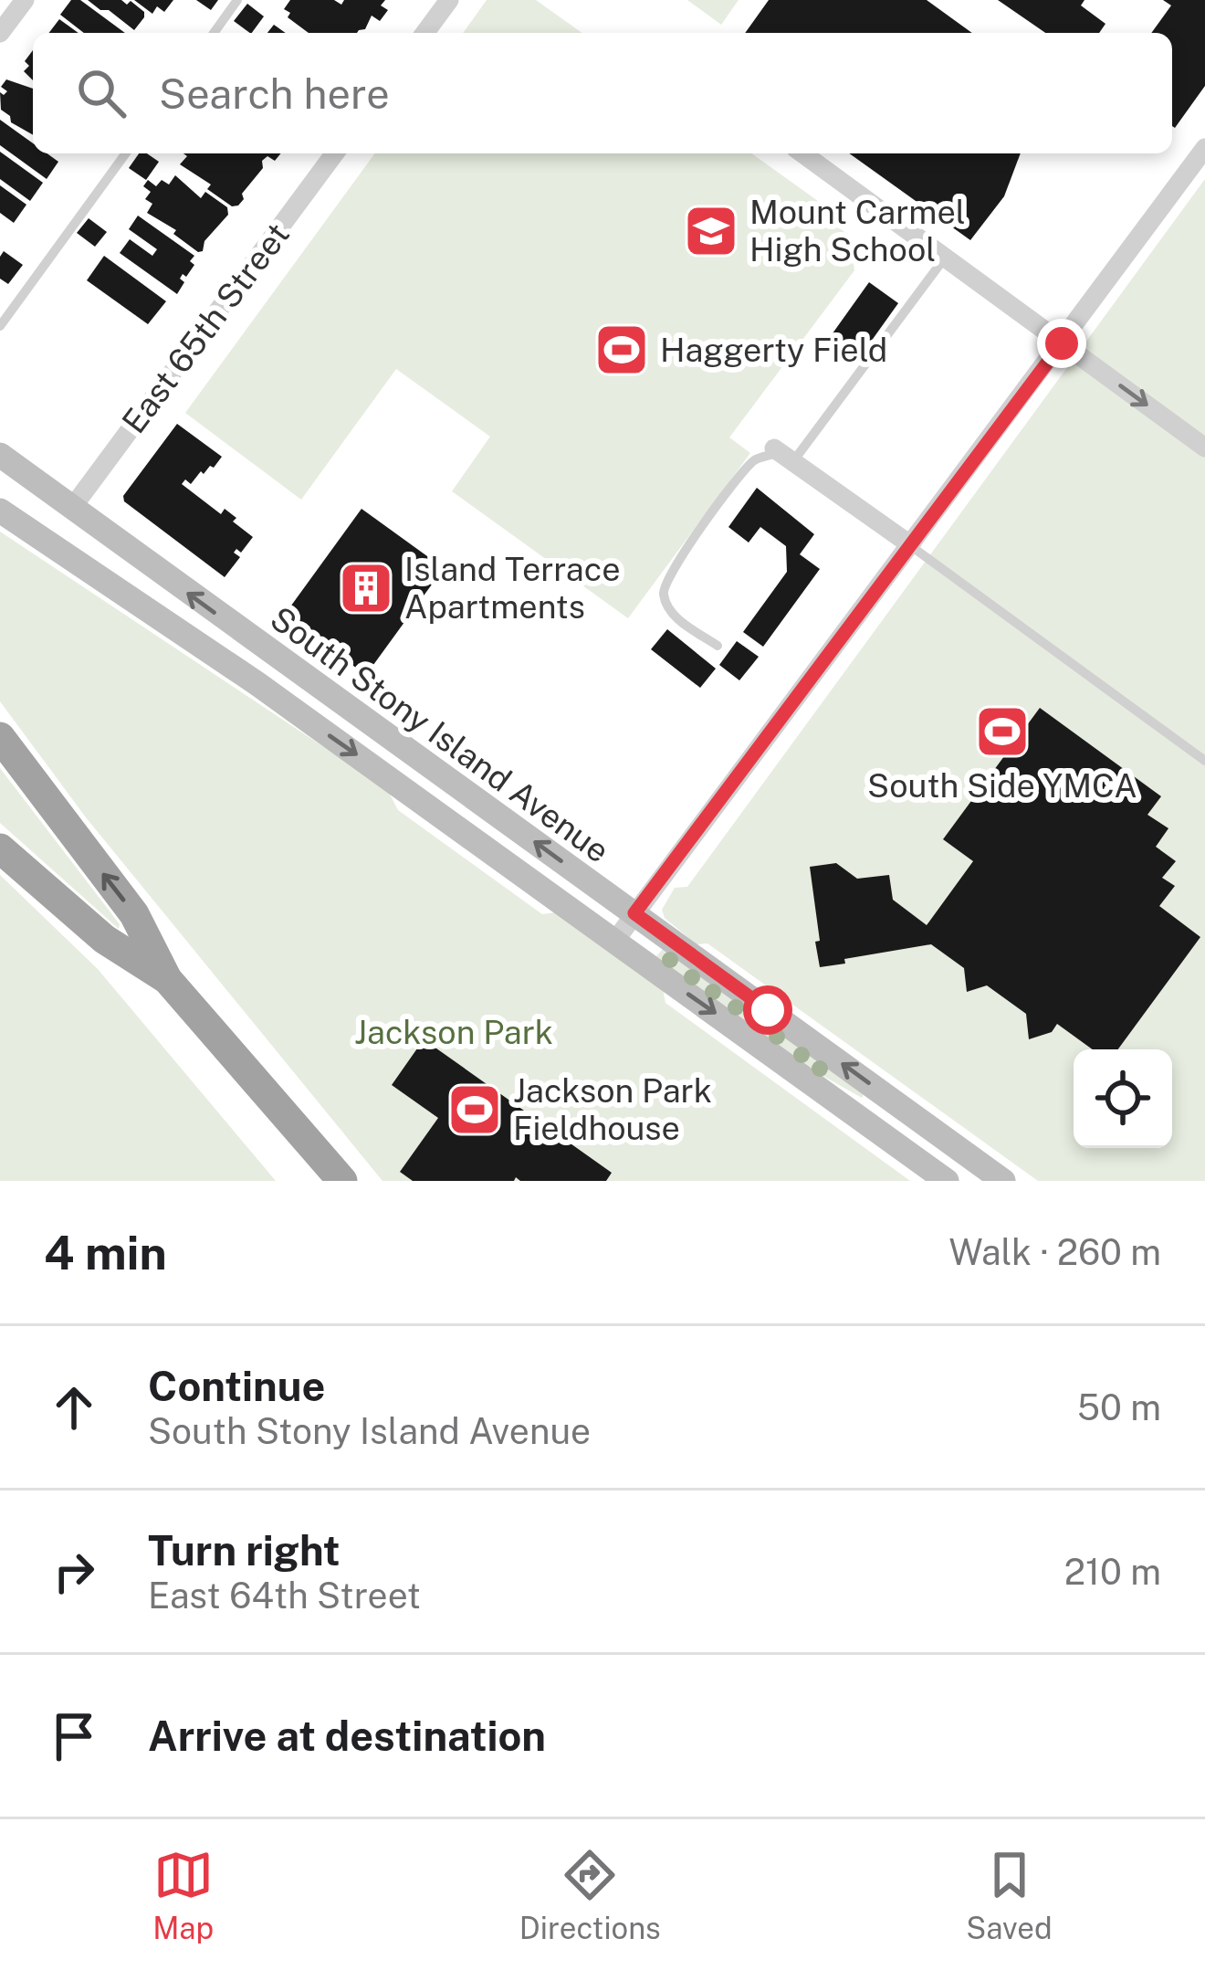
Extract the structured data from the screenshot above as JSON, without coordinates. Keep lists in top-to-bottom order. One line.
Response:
{"streets":{"main road":["South Stony Island Avenue"],"street":["East 65th Street"]},"crossings":[["East 65th Street","South Stony Island Avenue"]],"parks":["Jackson Park"],"places":{"school or university":["Mount Carmel High School"],"sports":["Haggerty Field","South Side YMCA","Jackson Park Fieldhouse"],"building":["Island Terrace Apartments"]},"page":{"search":"Search here","heading":["4 min","Walk · 260 m"],"list":[["Continue","South Stony Island Avenue","50 m"],["Turn right","East 64th Street","210 m"],"Arrive at destination"],"nav":["Map","Directions","Saved"]}}
